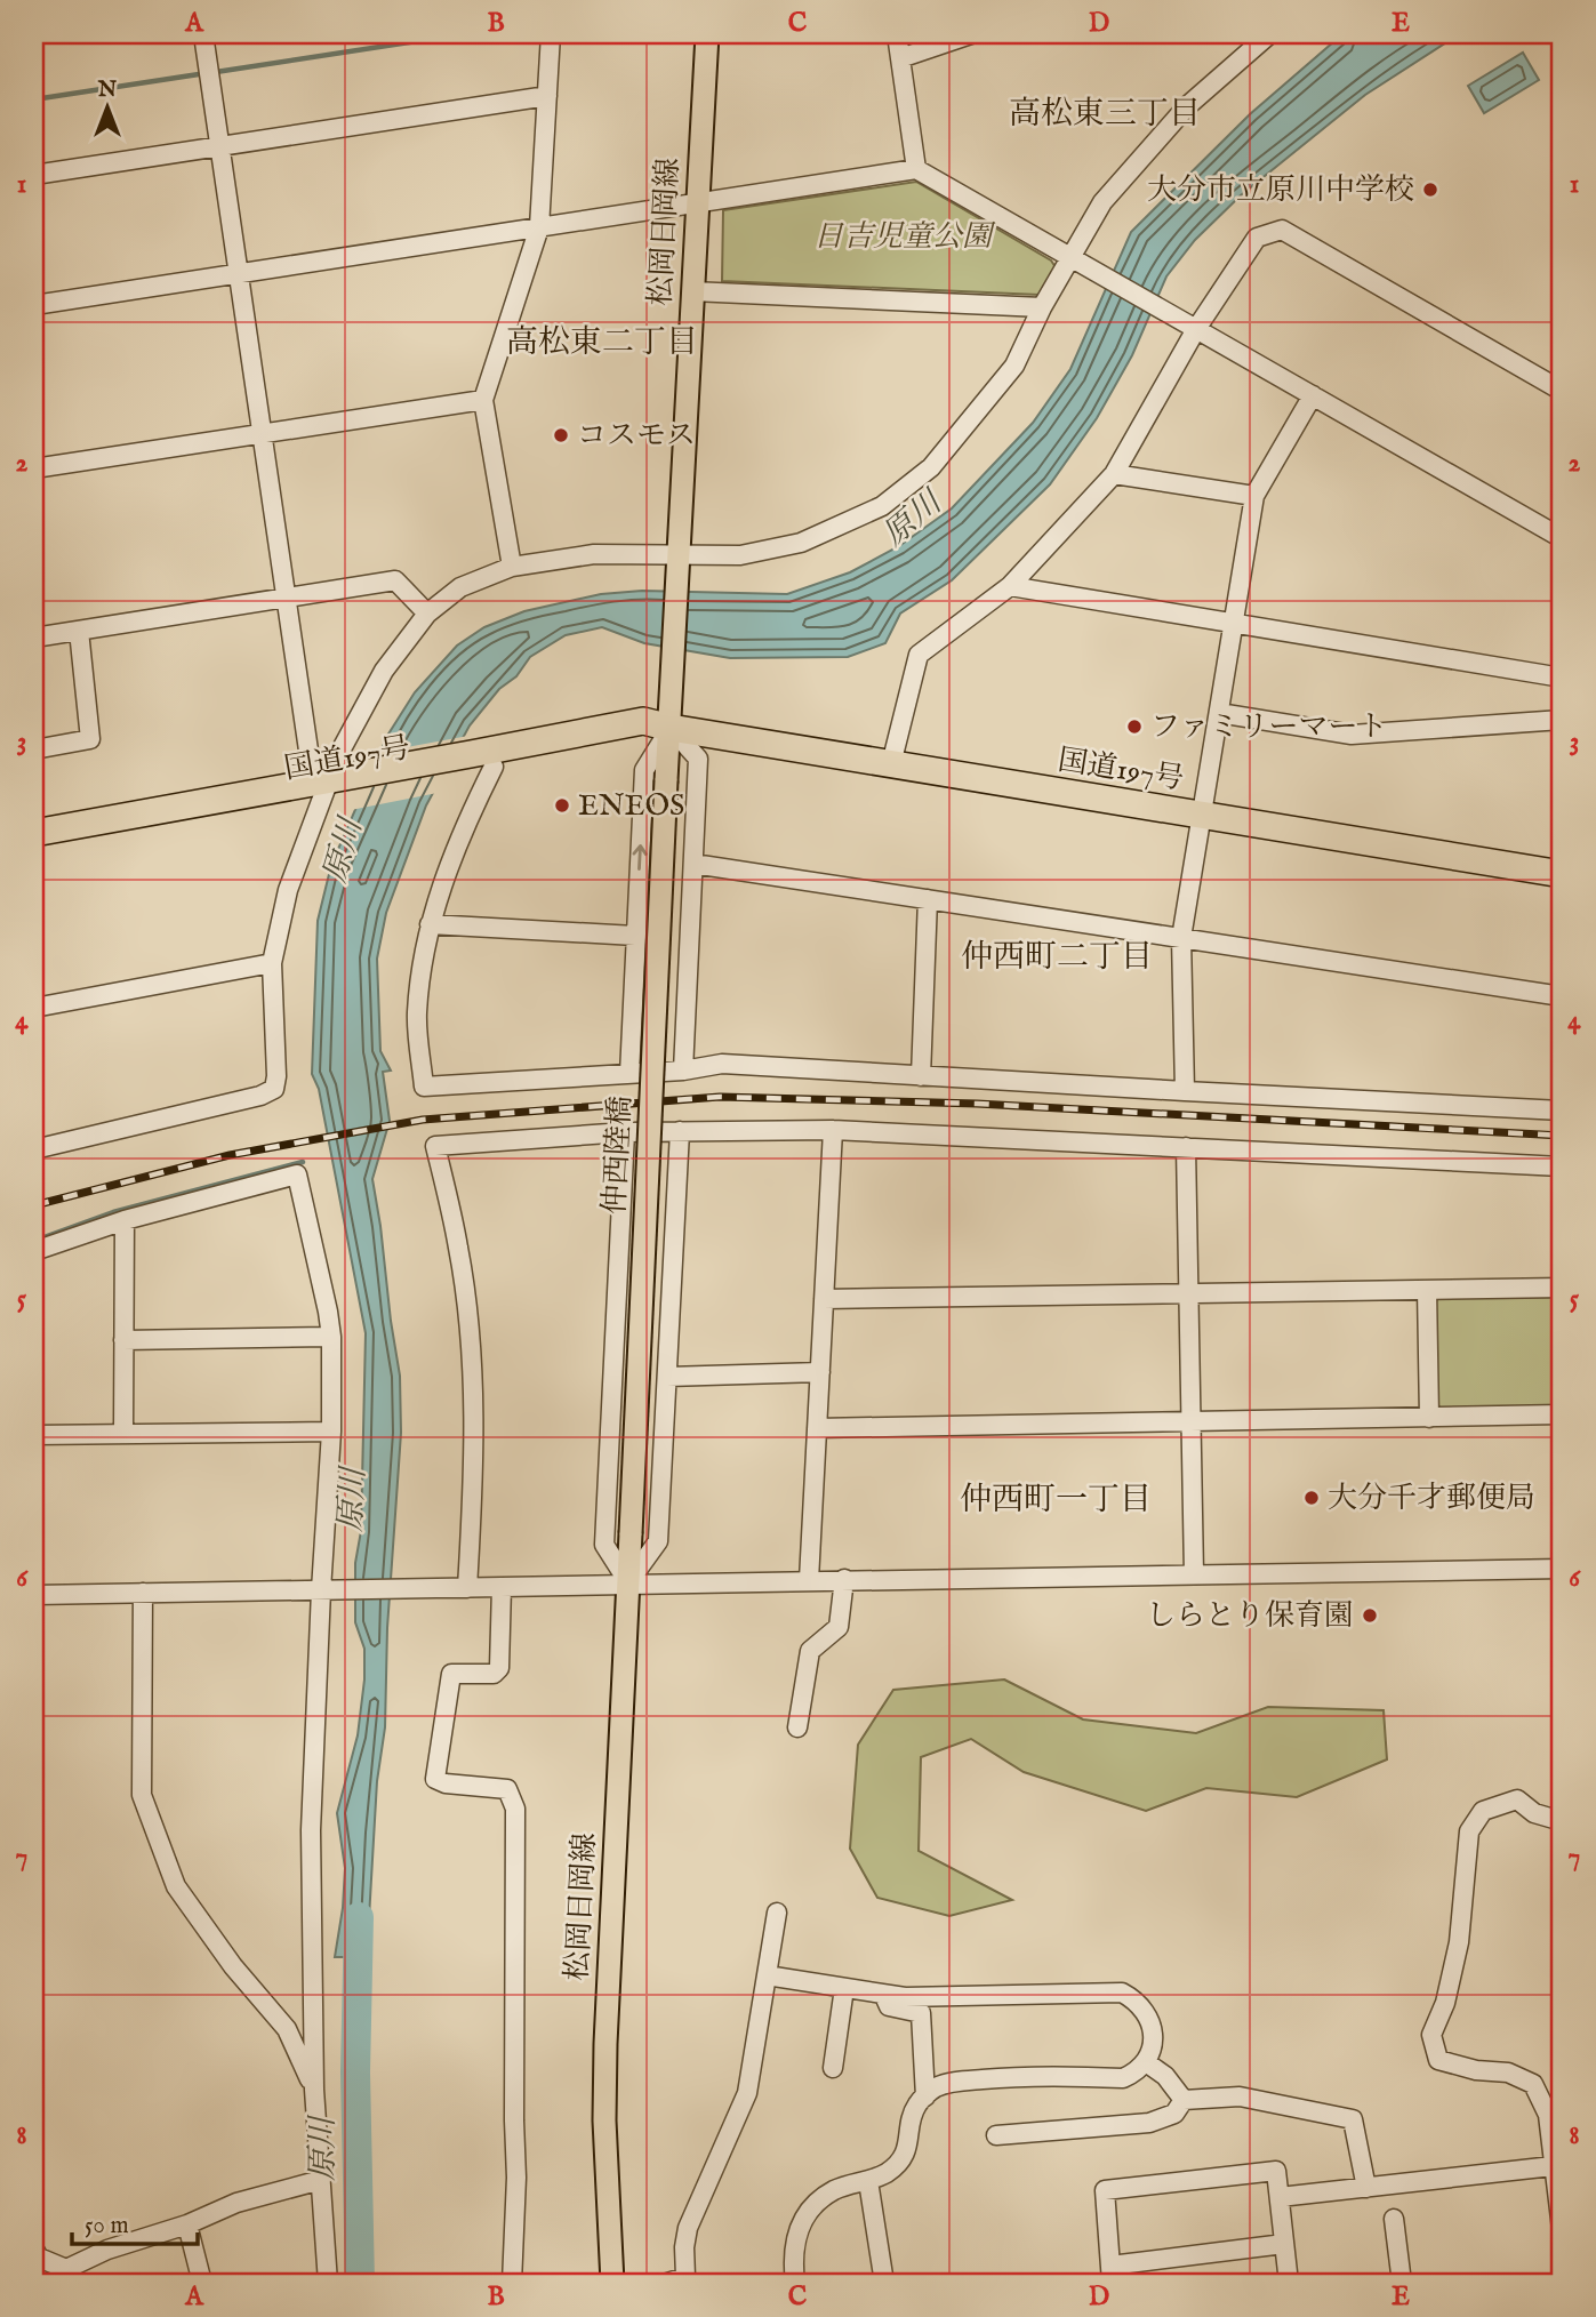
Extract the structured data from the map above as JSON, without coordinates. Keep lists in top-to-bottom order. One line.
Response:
{"streets":{"highway":["国道197号"],"main road":["松岡日岡線","仲西陸橋"]},"crossings":[["松岡日岡線","国道197号"],["松岡日岡線","仲西陸橋"],["国道197号","仲西陸橋"]],"districts":["高松東三丁目","高松東二丁目","仲西町二丁目","仲西町一丁目"],"water":["原川"],"parks":["日吉児童公園"],"places":["大分市立原川中学校","コスモス","ファミリーマート","ENEOS","大分千才郵便局","しらとり保育園"],"scale_bar":"50 m","north":"top","grid":{"columns":["A","B","C","D","E"],"rows":["1","2","3","4","5","6","7","8"]}}
